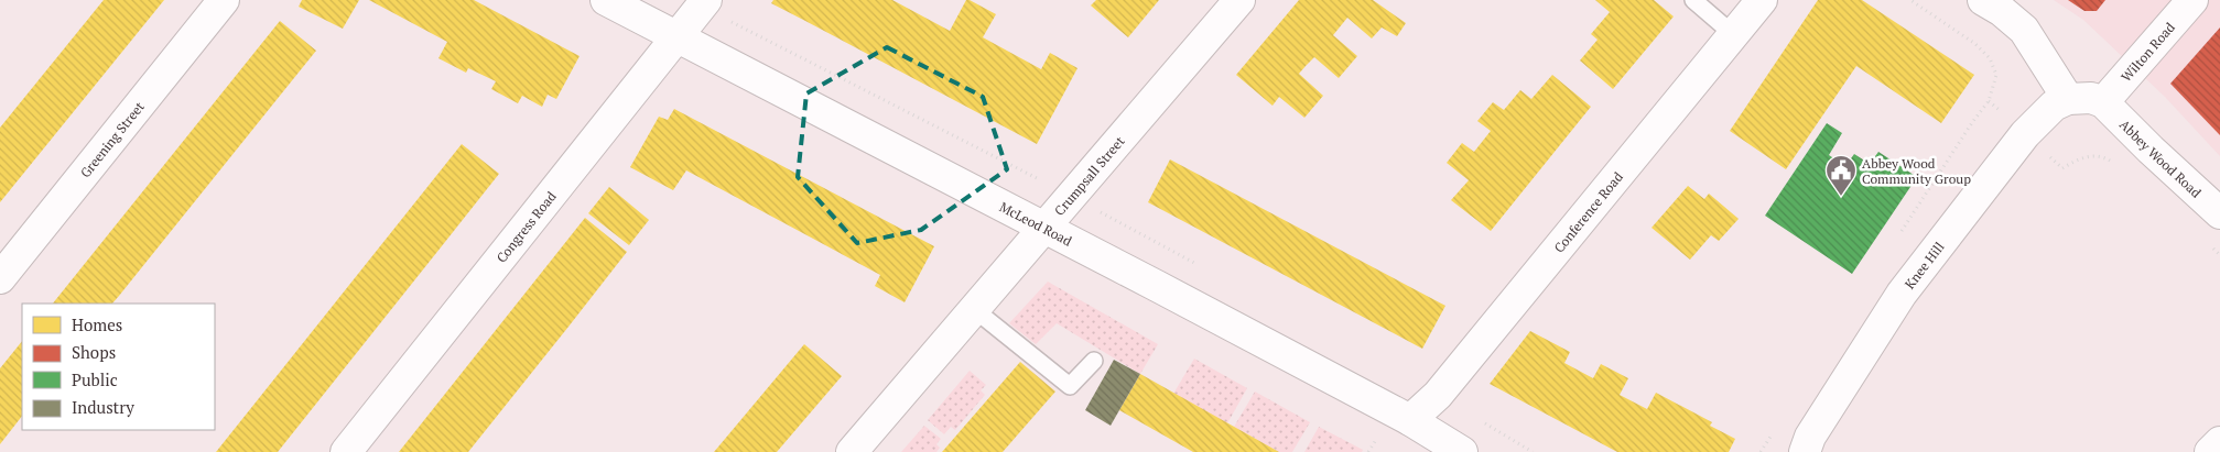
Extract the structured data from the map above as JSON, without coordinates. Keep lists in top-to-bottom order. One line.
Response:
{"streets":{"street":["Wilton Road","Greening Street","Abbey Wood Road","Crumpsall Street","Conference Road","McLeod Road","Congress Road","Knee Hill"]},"crossings":[["Wilton Road","Abbey Wood Road"],["Crumpsall Street","McLeod Road"],["Conference Road","McLeod Road"],["McLeod Road","Congress Road"]],"places":{"public building":["Abbey Wood Community Group"]},"legend":["Homes","Shops","Public","Industry"]}
